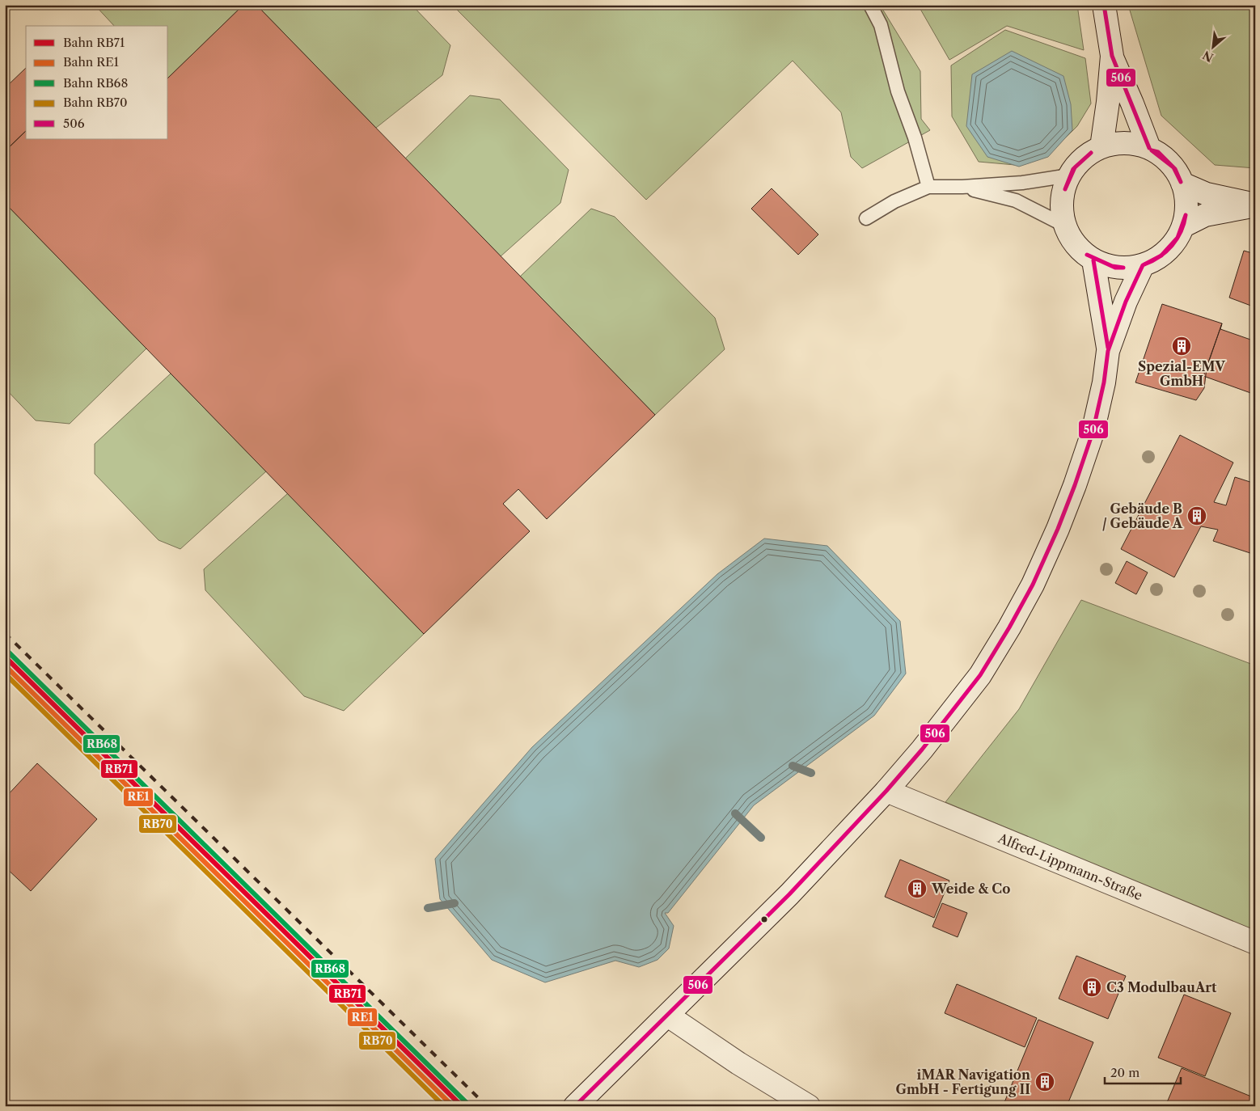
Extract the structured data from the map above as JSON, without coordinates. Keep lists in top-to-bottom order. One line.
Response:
{"streets":{"street":["Alfred-Lippmann-Straße"]},"places":{"building":["Spezial-EMV GmbH","Gebäude B / Gebäude A","Weide & Co","C3 ModulbauArt","iMAR Navigation GmbH - Fertigung II"]},"lines":["transit line 506","rail line RB68","rail line RB71","rail line RE1","rail line RB70"],"legend":["Bahn RB71","Bahn RE1","Bahn RB68","Bahn RB70","506"],"scale_bar":"20 m","north":"bottom left"}
